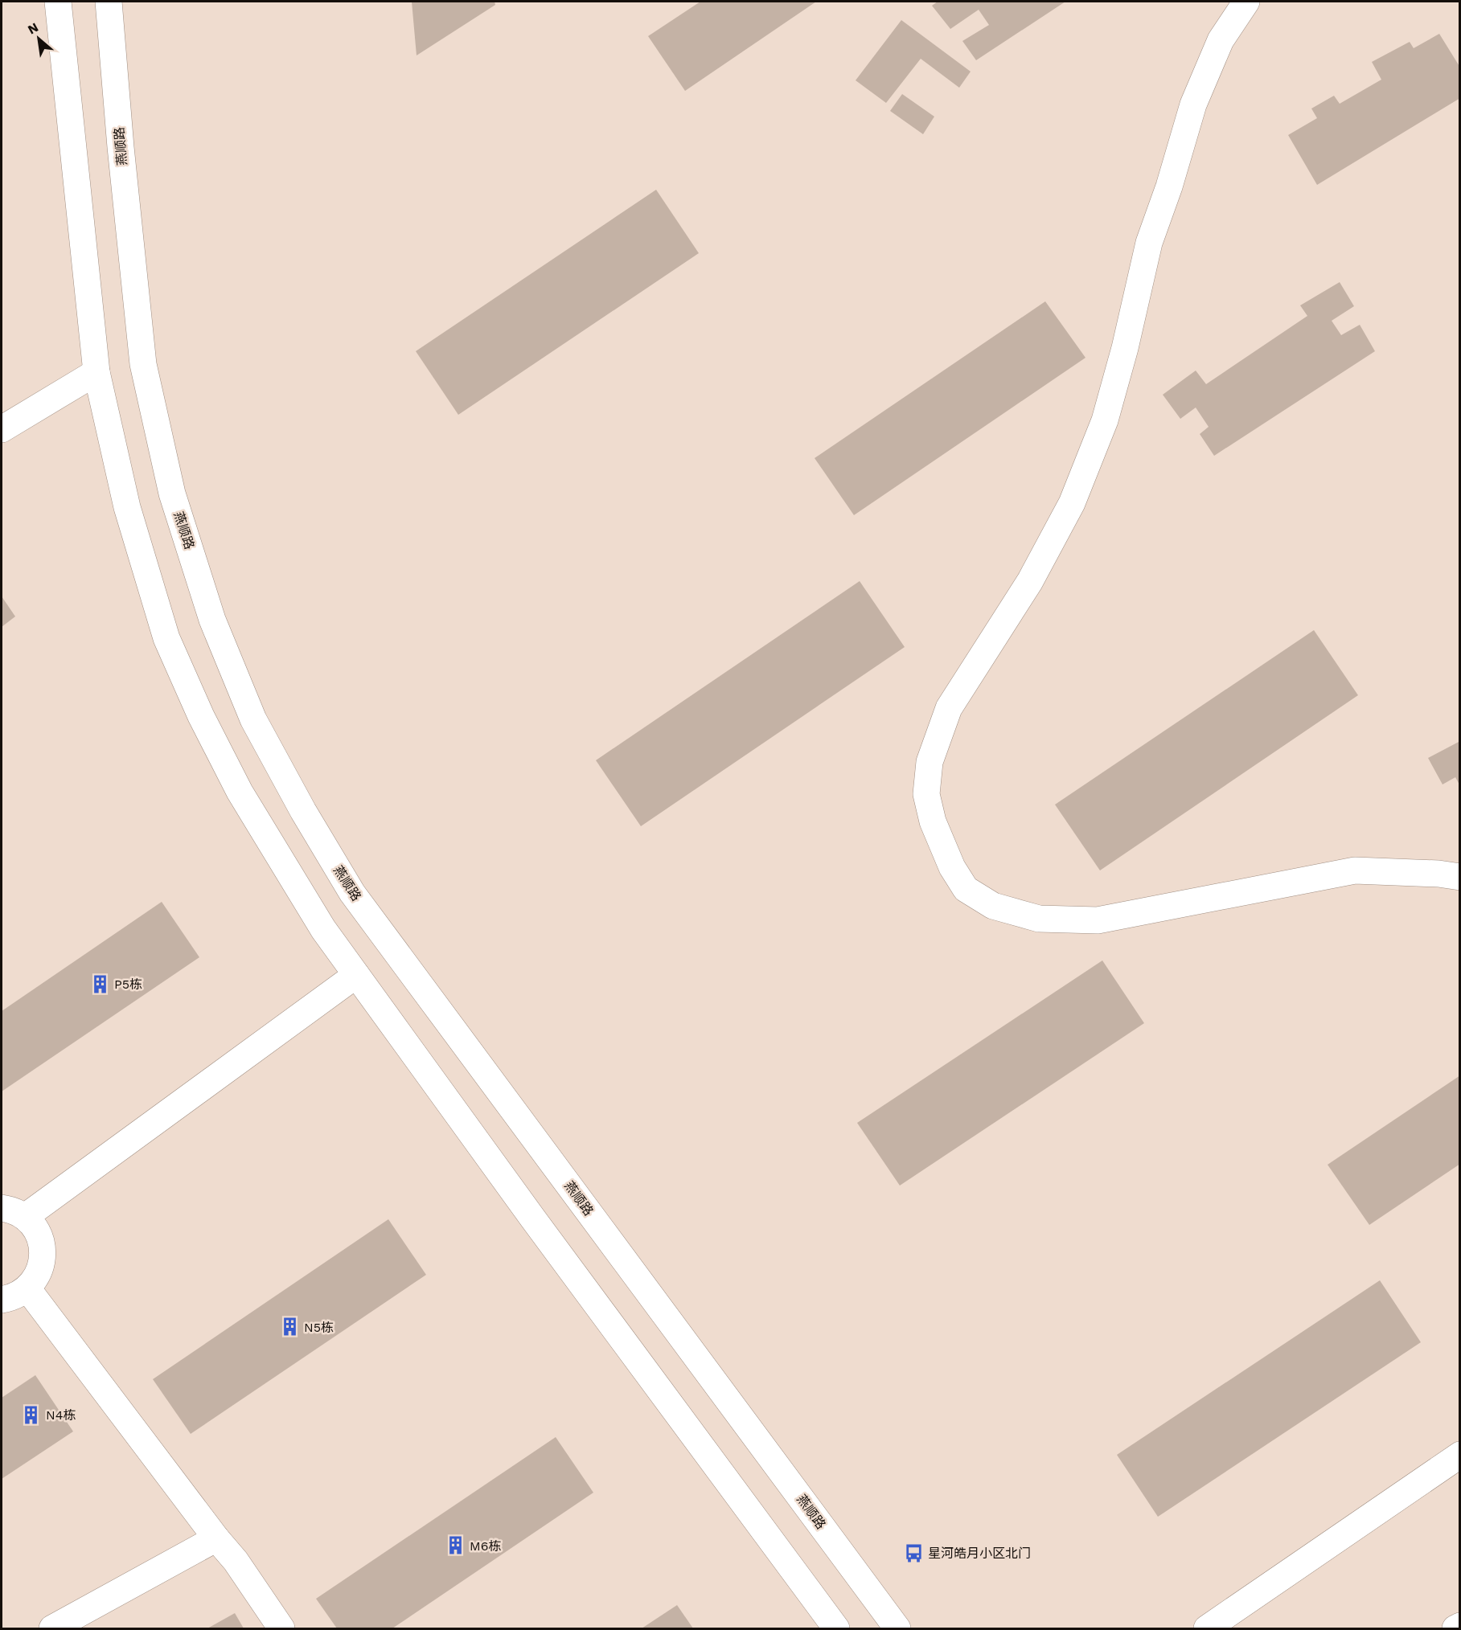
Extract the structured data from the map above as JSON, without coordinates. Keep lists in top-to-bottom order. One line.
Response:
{"streets":{"main road":["燕顺路"]},"places":{"building":["P5栋","N5栋","N4栋","M6栋"],"bus stop":["星河皓月小区北门"]},"north":"top left"}
